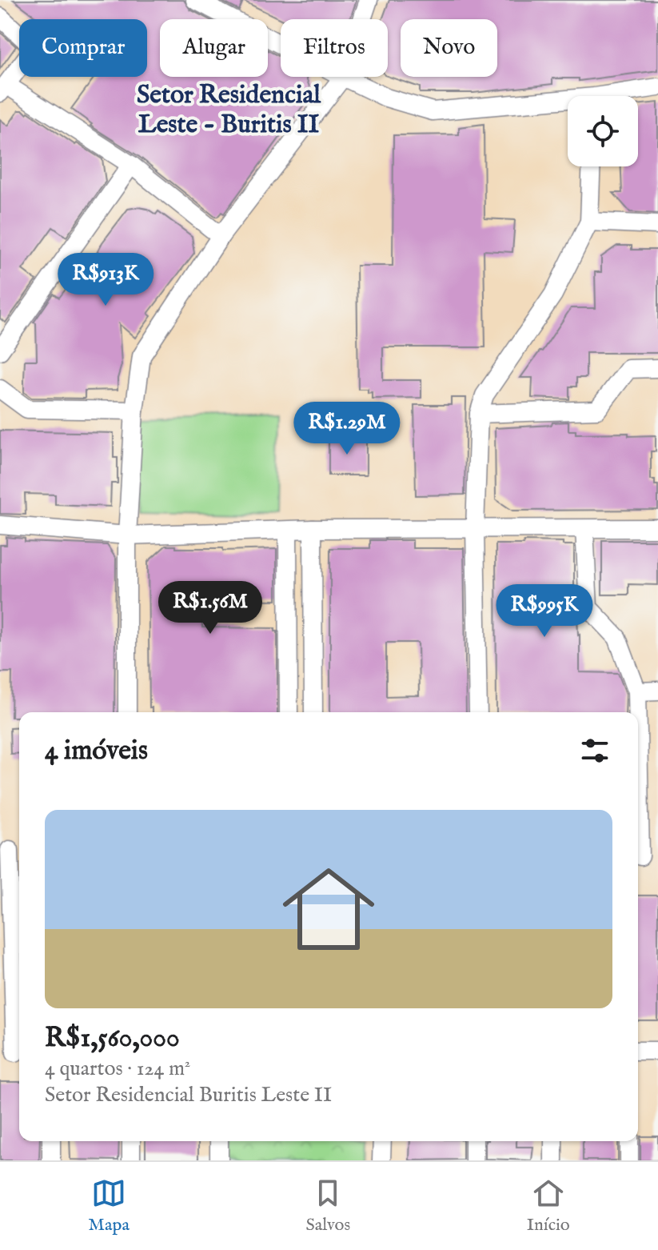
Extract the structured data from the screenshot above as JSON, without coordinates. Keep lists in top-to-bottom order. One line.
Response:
{"districts":["Setor Residencial Leste - Buritis II"],"page":{"chip":["Comprar","Alugar","Filtros","Novo"],"price":["R$913K","R$1.29M","R$1.56M","R$995K"],"heading":"4 imóveis","list":[{"name":"R$1,560,000","note":"4 quartos · 124 m² · Setor Residencial Buritis Leste II"}],"tabs":["Mapa","Salvos","Início"]}}
